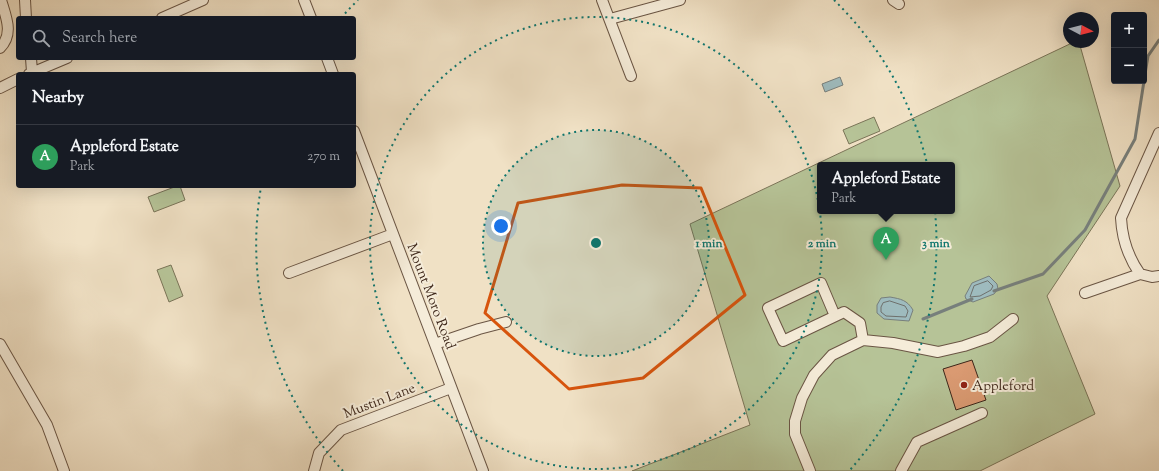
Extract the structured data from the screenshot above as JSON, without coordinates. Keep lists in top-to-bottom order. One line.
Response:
{"streets":{"street":["Mount Moro Road","Mustin Lane"]},"crossings":[["Mount Moro Road","Mustin Lane"]],"places":["Appleford"],"north":"right","page":{"map_buttons":["+","−"],"search":"Search here","heading":"Nearby","list":[{"mark":"A","name":"Appleford Estate","note":"Park","value":"270 m"}],"popup":["Appleford Estate","Park"],"pins":"A"},"rings":["1 min","2 min","3 min"]}
